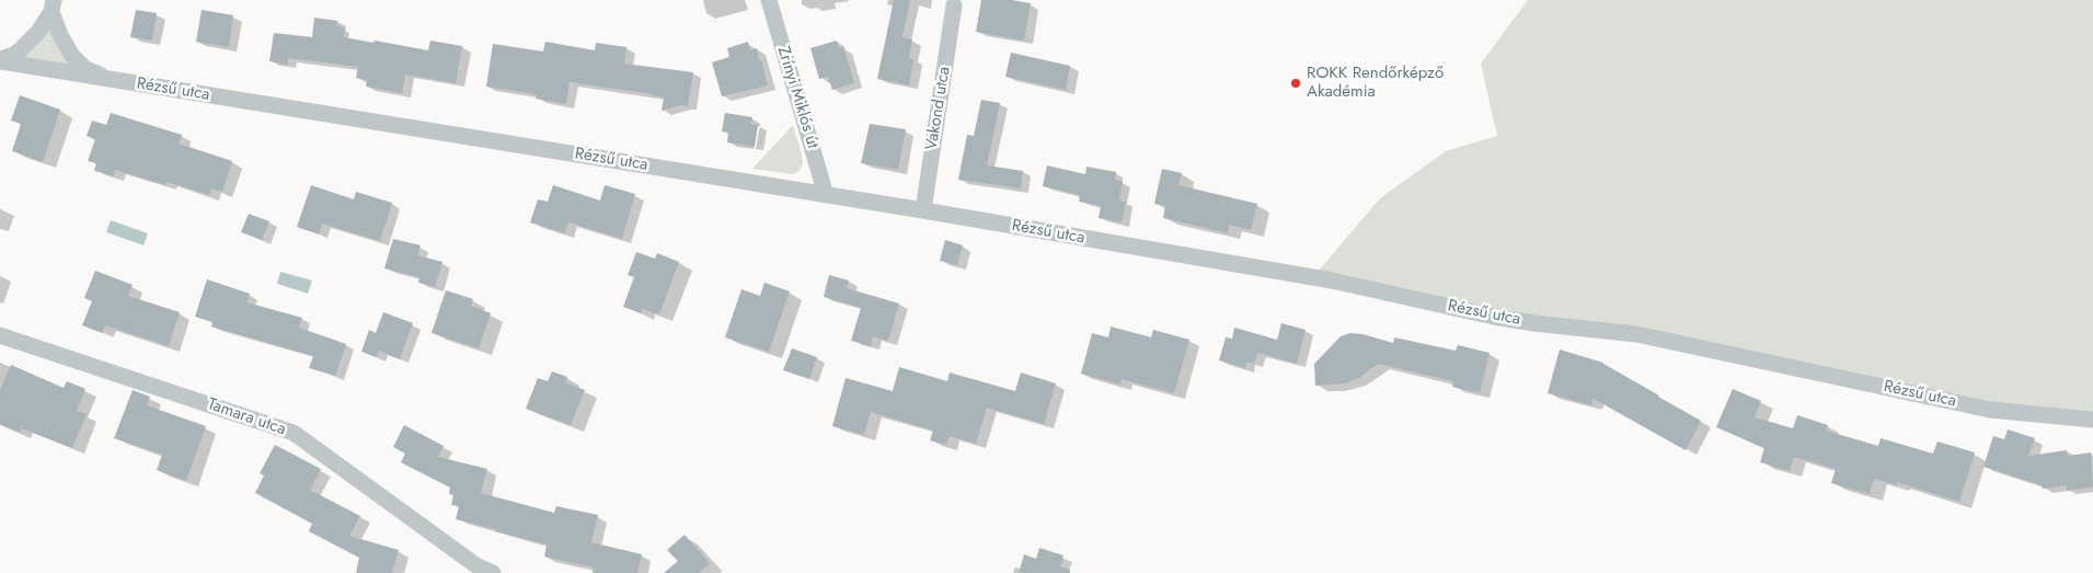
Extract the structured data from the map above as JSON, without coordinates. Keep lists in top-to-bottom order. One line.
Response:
{"streets":{"street":["Rézsű utca","Zrínyi Miklós út","Vakond utca","Tamara utca"]},"crossings":[["Rézsű utca","Zrínyi Miklós út"],["Rézsű utca","Vakond utca"]],"places":["ROKK Rendőrképző Akadémia"]}
